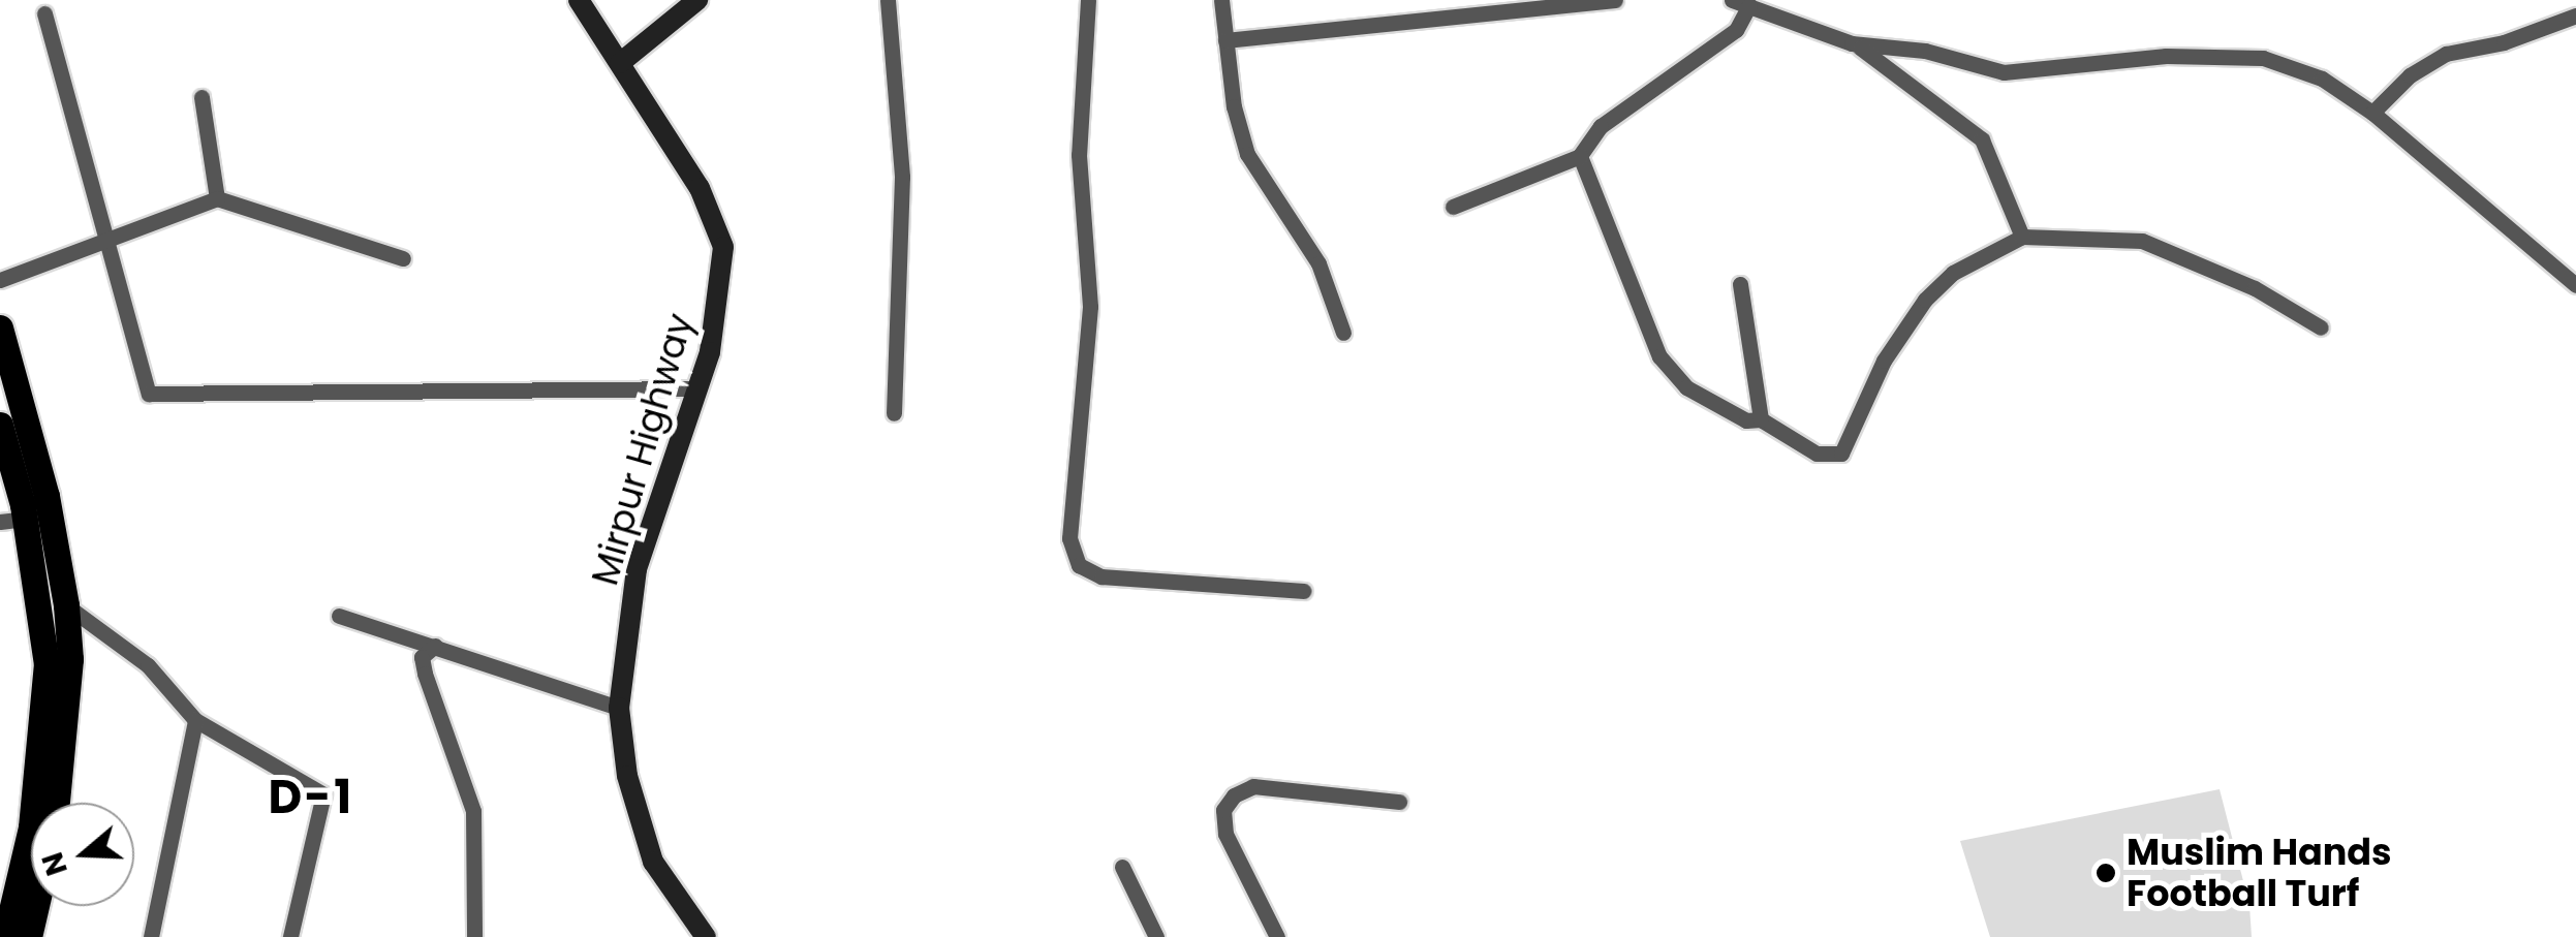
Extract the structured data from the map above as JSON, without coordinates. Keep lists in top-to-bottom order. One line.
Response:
{"streets":{"main road":["Mirpur Highway"]},"districts":["D-1"],"places":["Muslim Hands Football Turf"],"north":"left"}
